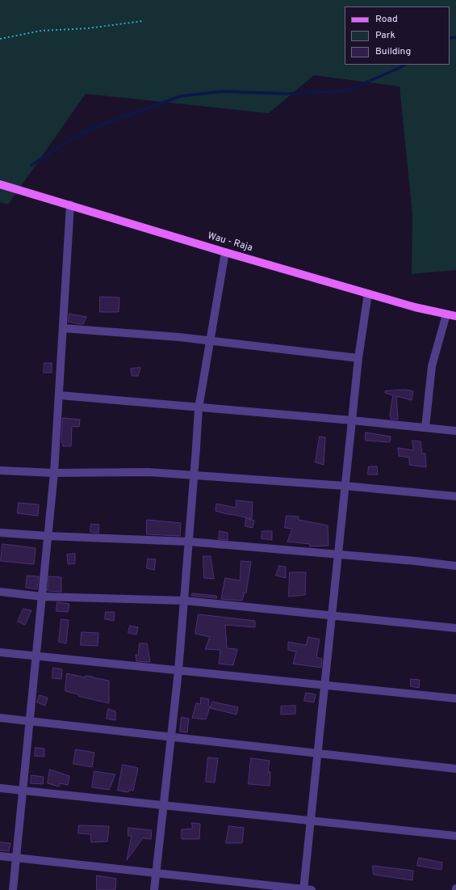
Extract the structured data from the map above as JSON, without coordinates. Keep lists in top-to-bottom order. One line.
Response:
{"streets":{"main road":["Wau - Raja"]},"legend":["Road","Park","Building"]}
